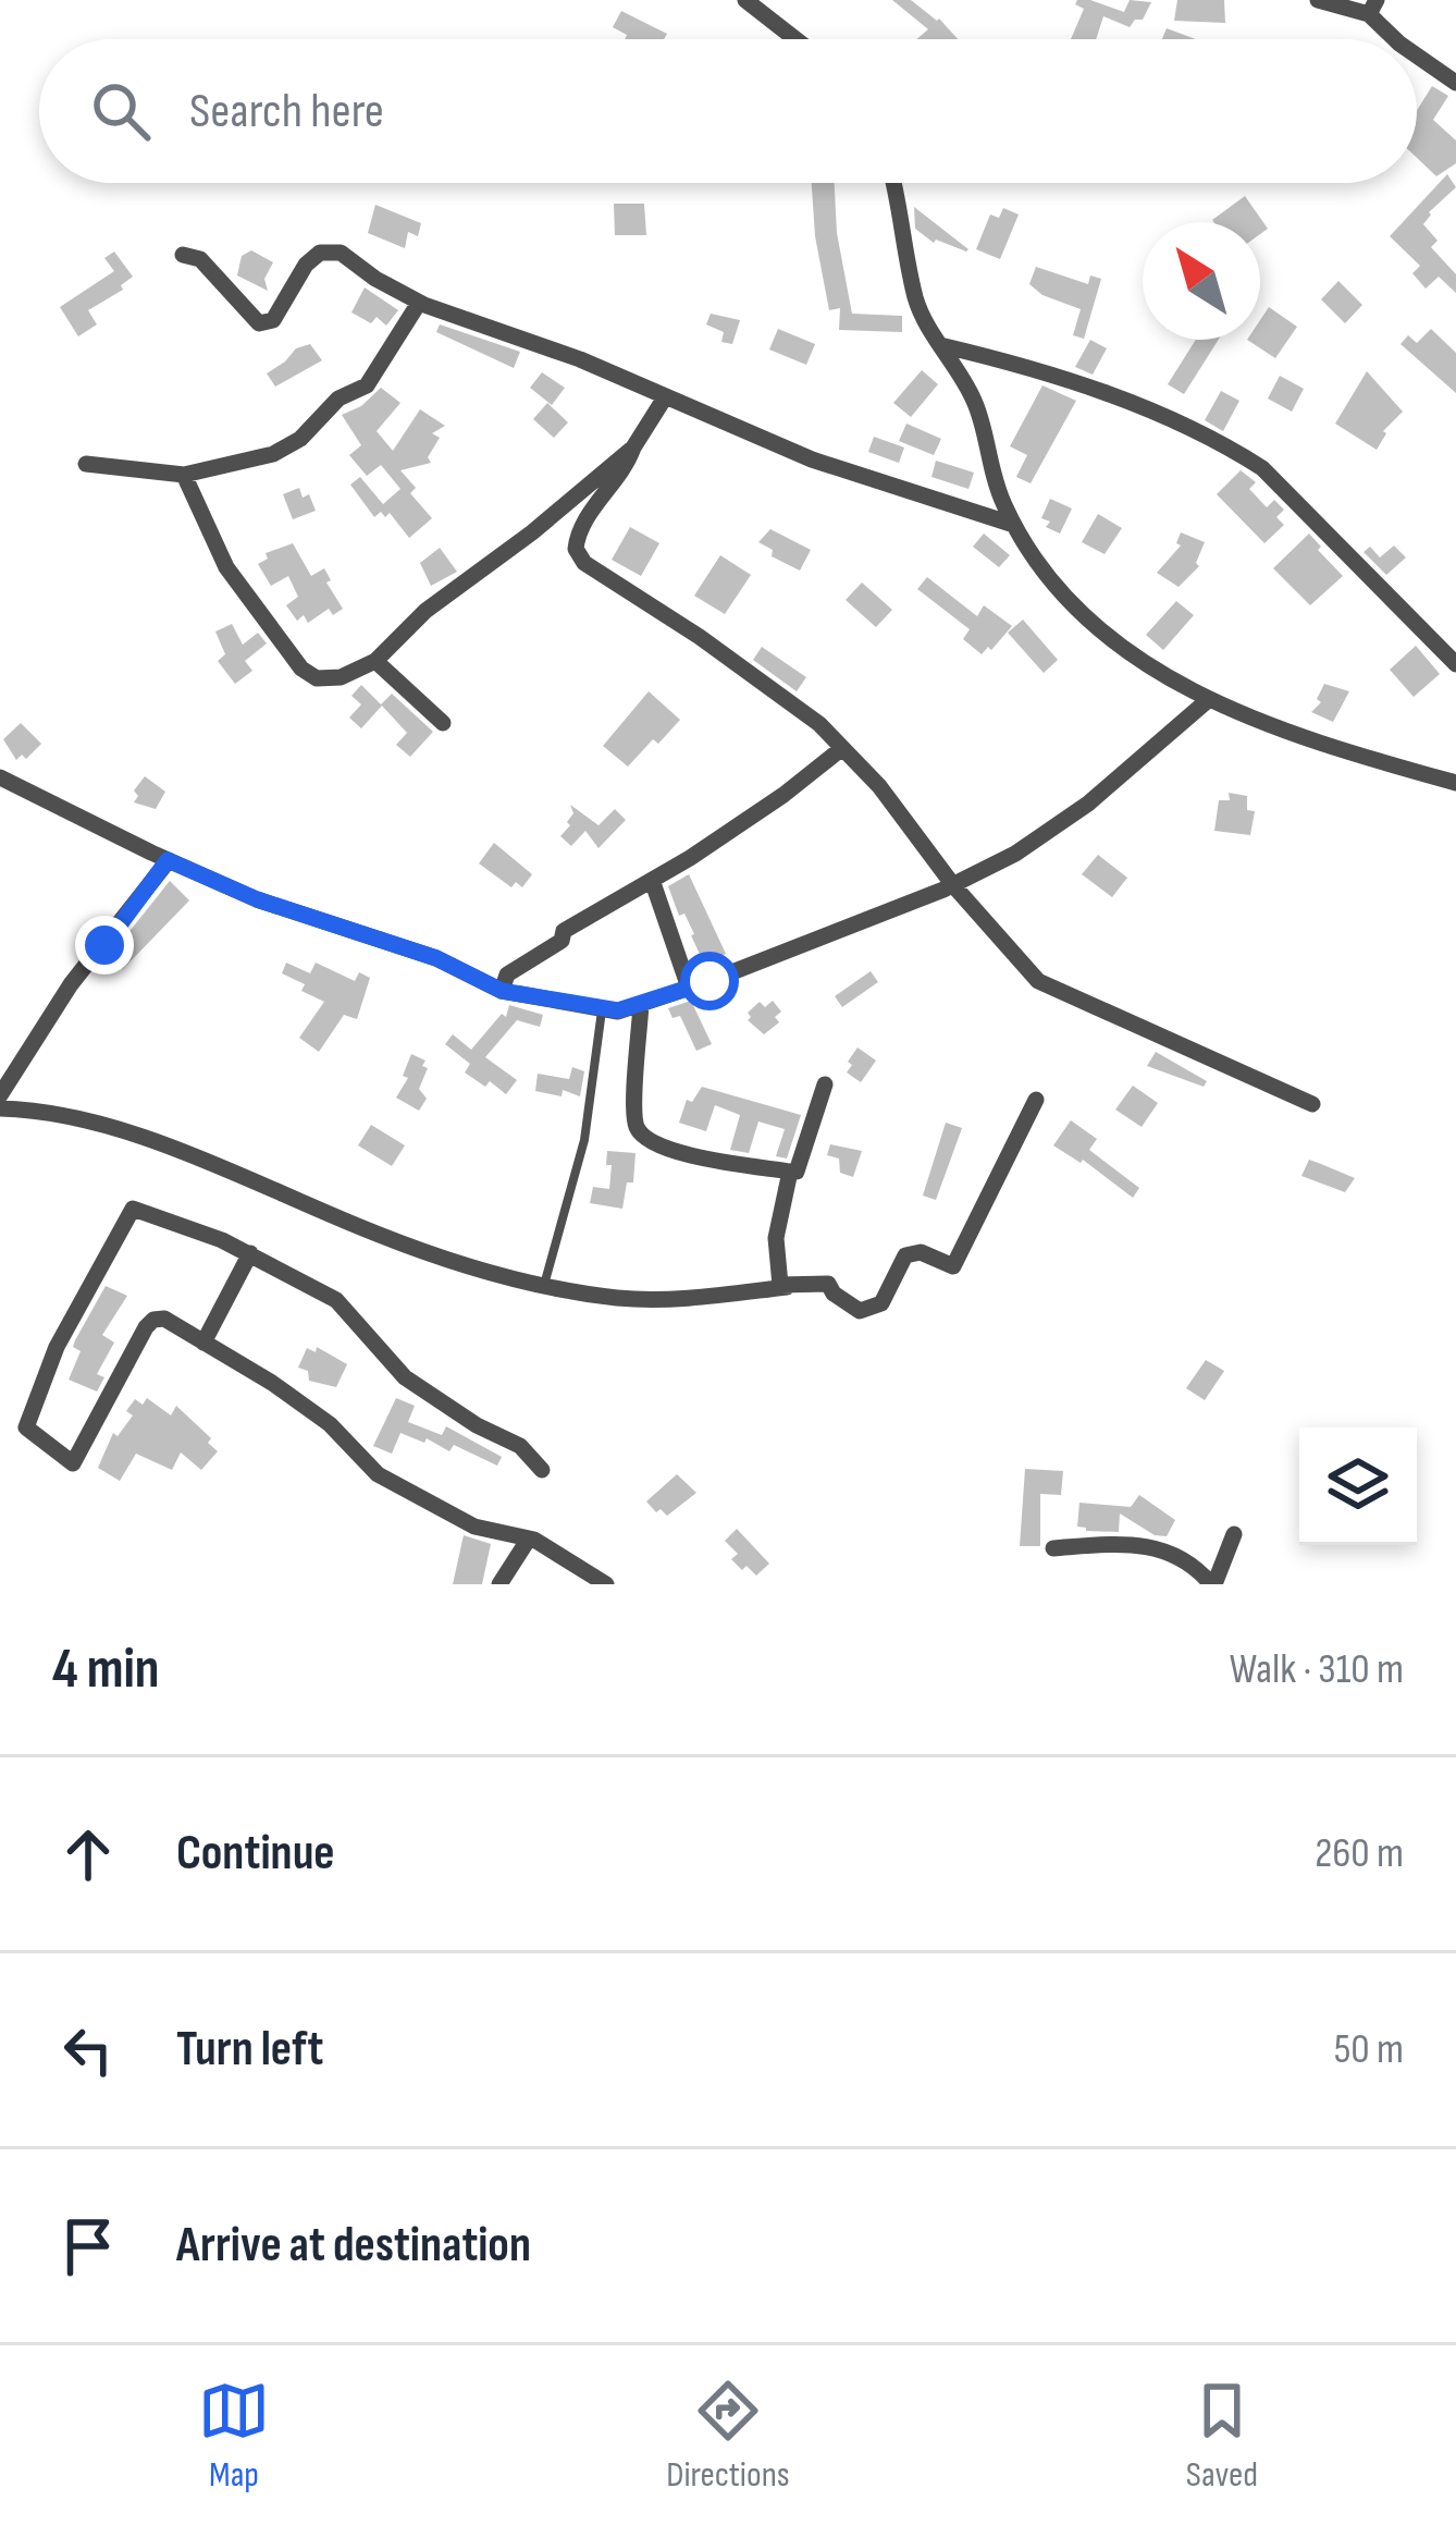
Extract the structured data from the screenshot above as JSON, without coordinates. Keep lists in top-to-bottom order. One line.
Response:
{"north":"top left","page":{"search":"Search here","heading":["4 min","Walk · 310 m"],"list":[["Continue","260 m"],["Turn left","50 m"],"Arrive at destination"],"nav":["Map","Directions","Saved"]}}
